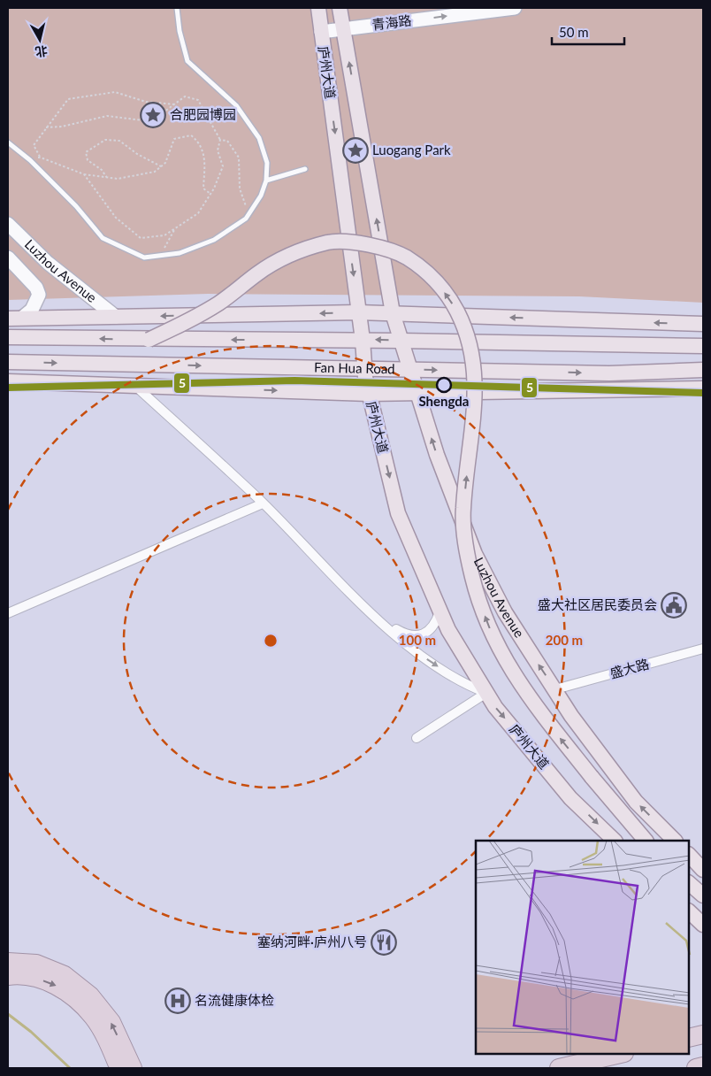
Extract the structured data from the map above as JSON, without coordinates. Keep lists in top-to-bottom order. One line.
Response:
{"streets":{"main road":["庐州大道","Luzhou Avenue","Fan Hua Road"],"street":["青海路","盛大路"]},"crossings":[["青海路","庐州大道"],["庐州大道","Luzhou Avenue"],["庐州大道","Fan Hua Road"],["Luzhou Avenue","Fan Hua Road"],["Luzhou Avenue","盛大路"]],"one_way":["青海路"],"places":{"place":["合肥园博园","Luogang Park"],"other":["Shengda"],"public building":["盛大社区居民委员会"],"restaurant":["塞纳河畔·庐州八号"],"hospital":["名流健康体检"]},"lines":["transit line 5"],"scale_bar":"50 m","north":"bottom","rings":["100 m","200 m"]}
